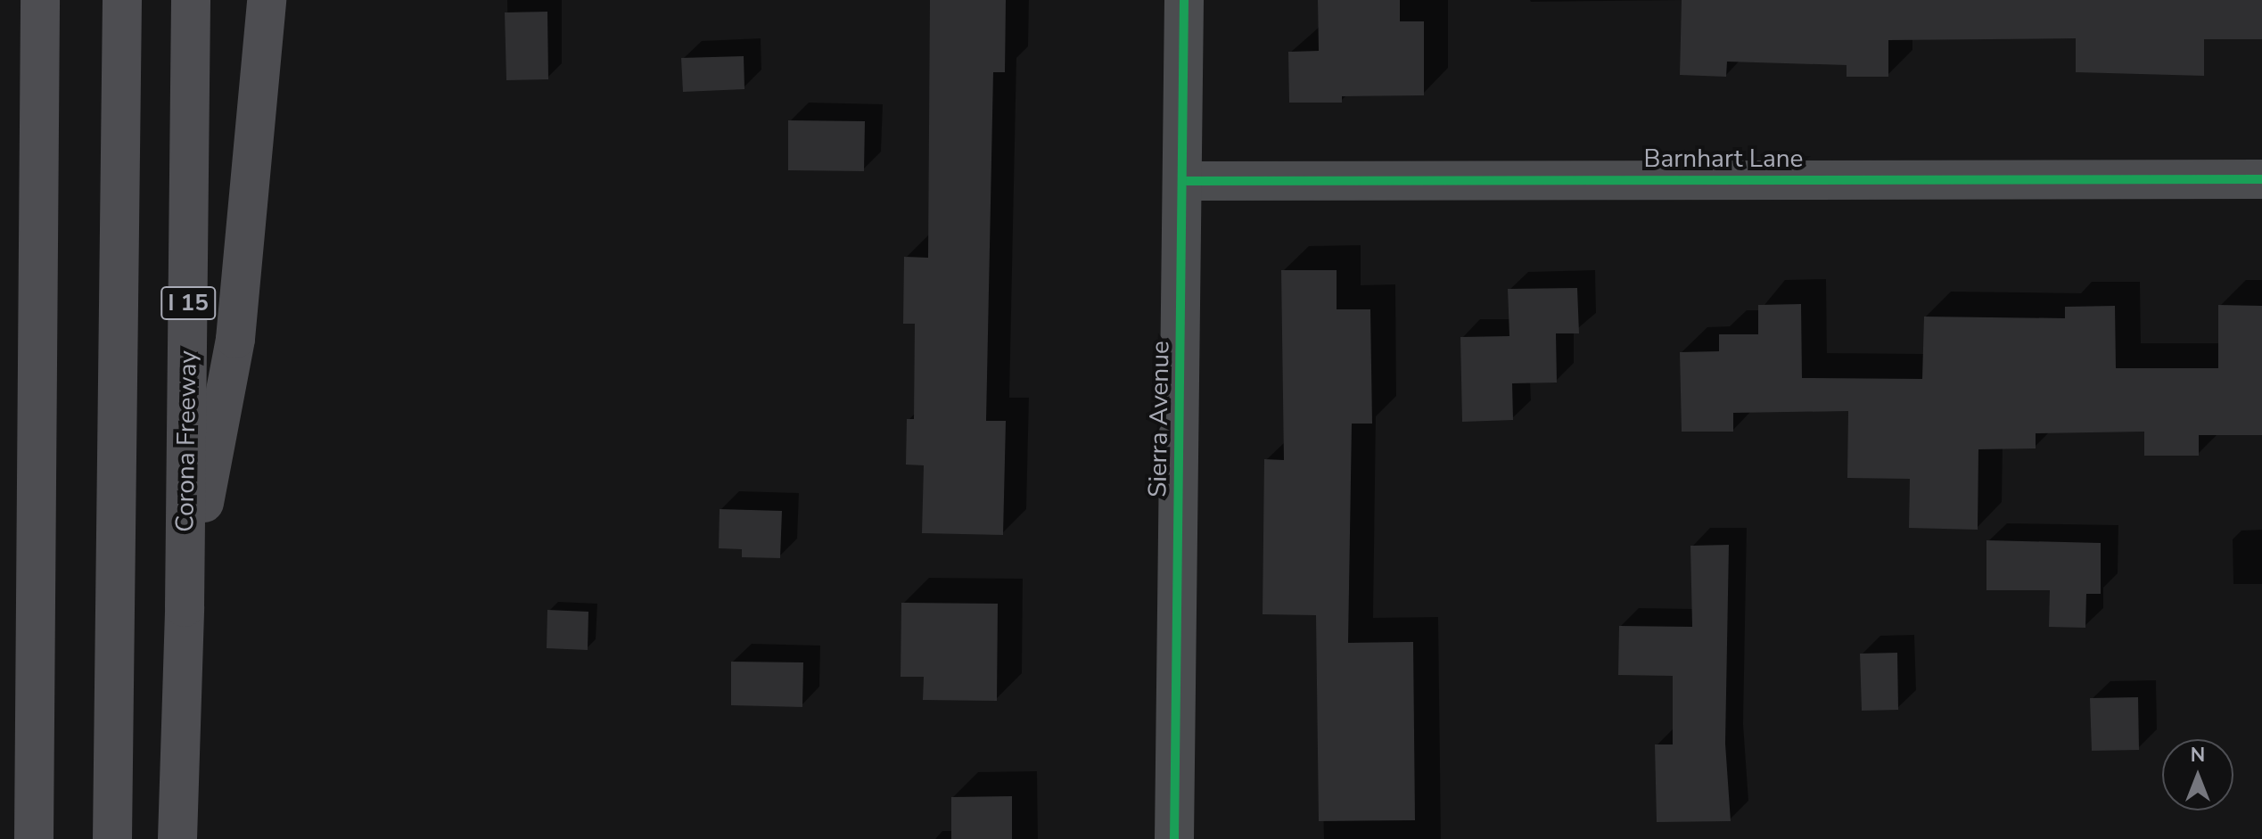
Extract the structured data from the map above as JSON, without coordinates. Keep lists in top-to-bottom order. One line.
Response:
{"streets":{"highway":["I 15","Corona Freeway"],"street":["Barnhart Lane","Sierra Avenue"]},"crossings":[["Barnhart Lane","Sierra Avenue"]],"north":"top"}
